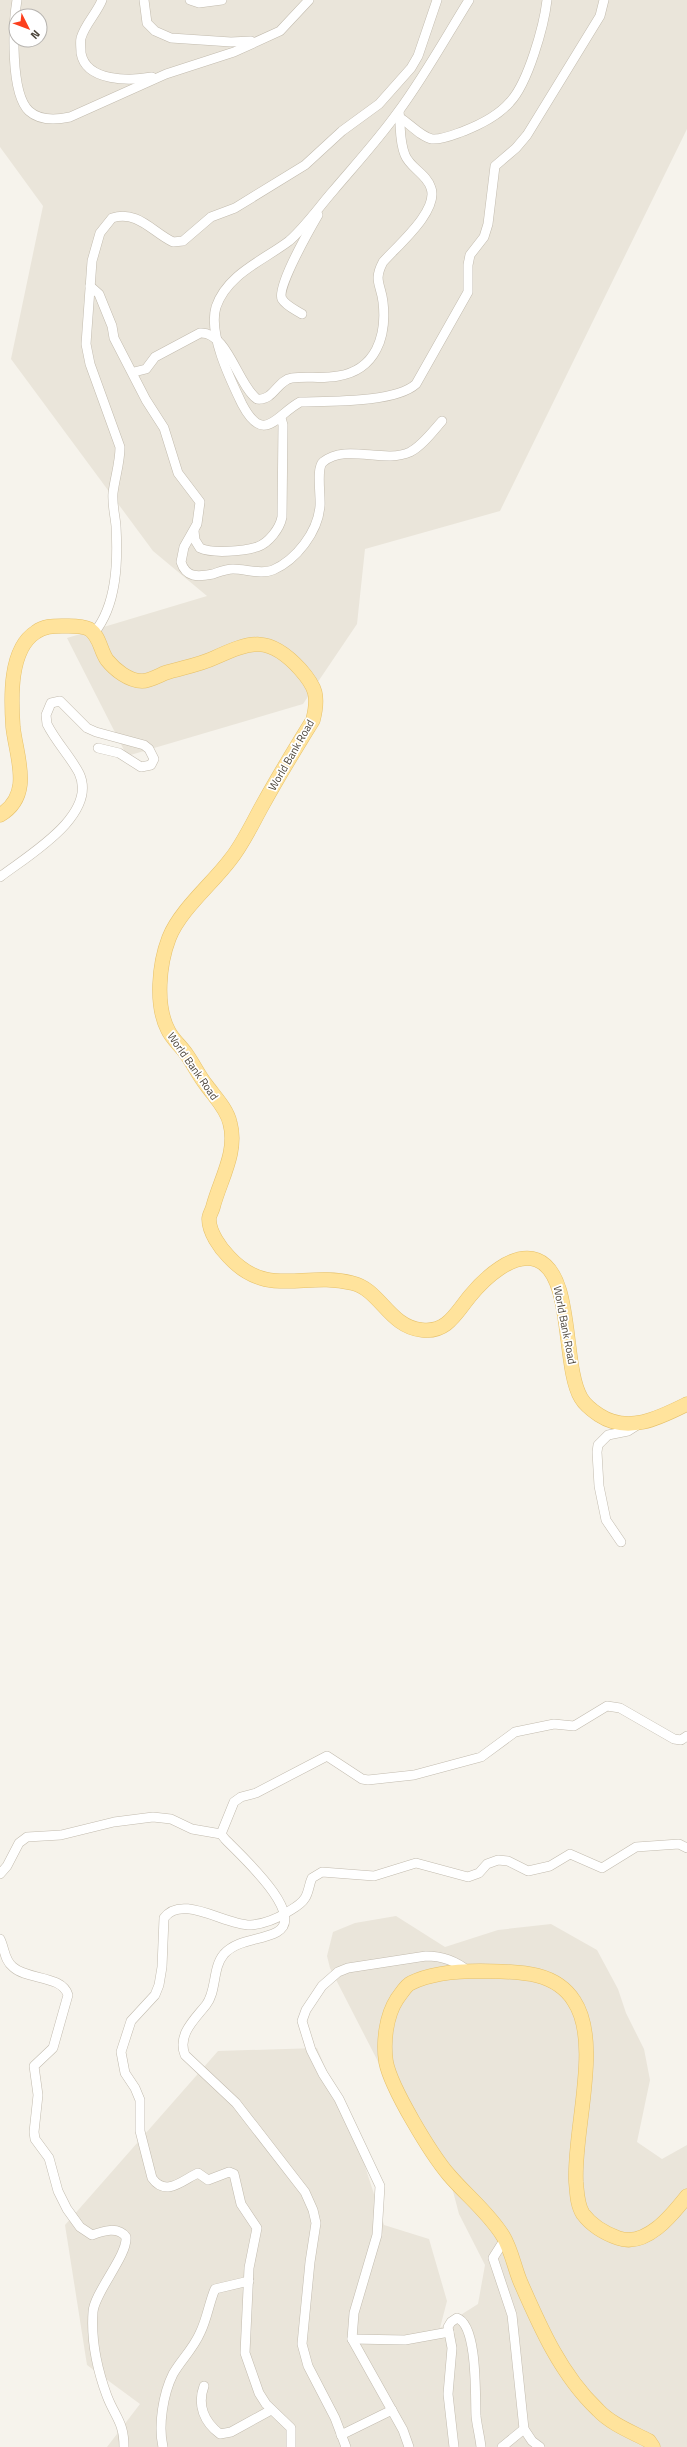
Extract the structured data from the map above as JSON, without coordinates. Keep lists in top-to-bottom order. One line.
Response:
{"streets":{"main road":["World Bank Road"]},"north":"bottom right"}
